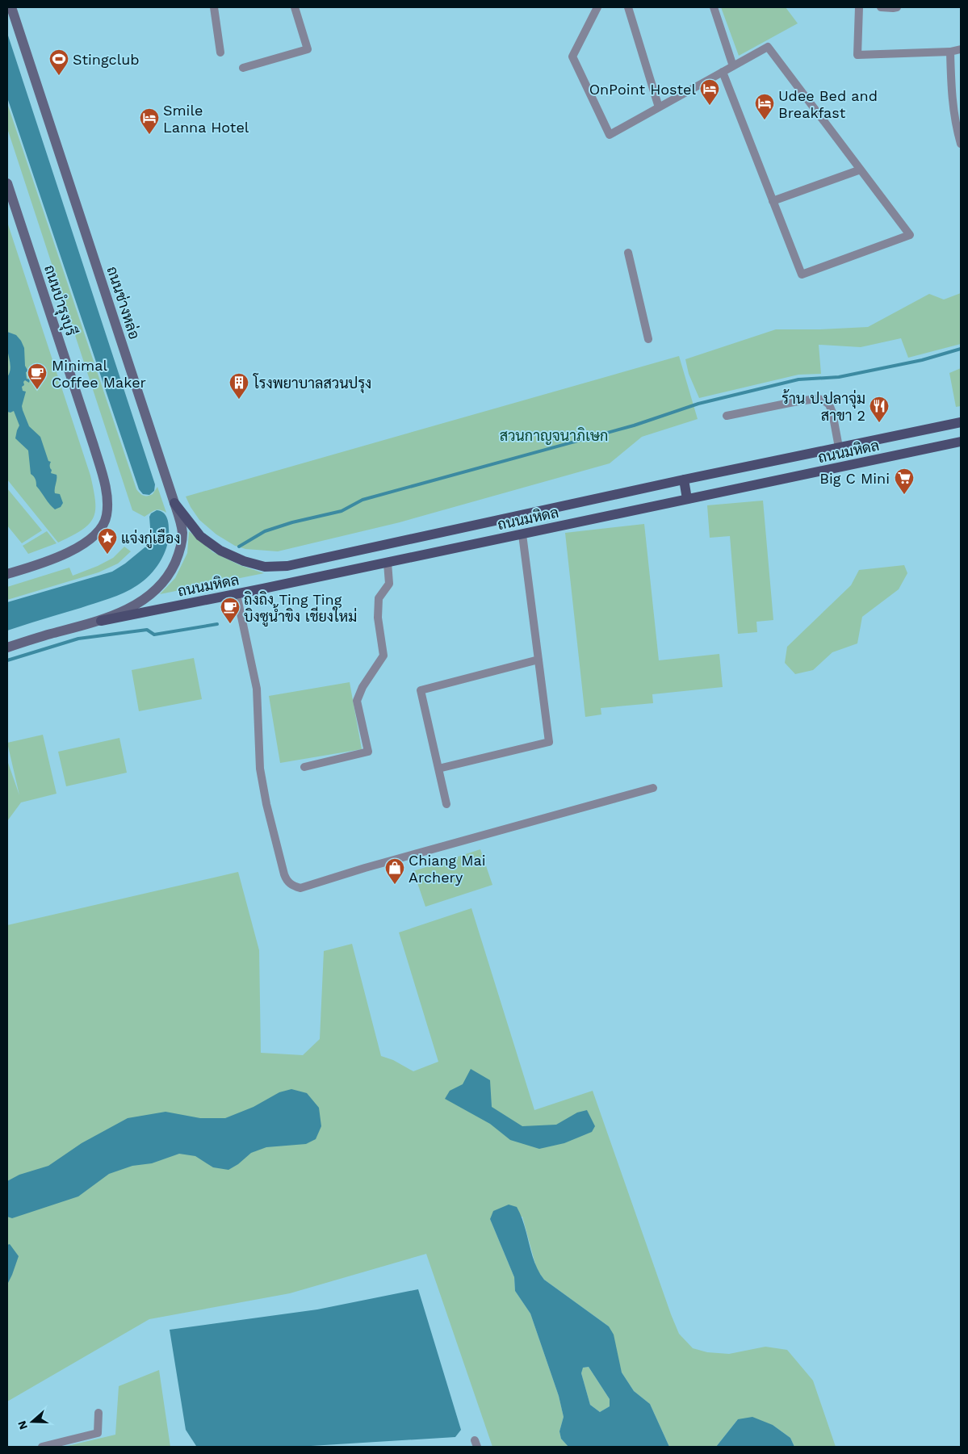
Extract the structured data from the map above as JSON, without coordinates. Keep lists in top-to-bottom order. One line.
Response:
{"streets":{"main road":["ถนนบำรุงบุรี","ถนนช่างหล่อ","ถนนมหิดล"]},"crossings":[["ถนนช่างหล่อ","ถนนมหิดล"]],"parks":["สวนกาญจนาภิเษก"],"places":{"sports":["Stingclub"],"hotel":["OnPoint Hostel","Udee Bed and Breakfast","Smile Lanna Hotel"],"cafe":["Minimal Coffee Maker","ถิงถิง Ting Ting บิงซูน้ำขิง เชียงใหม่"],"building":["โรงพยาบาลสวนปรุง"],"restaurant":["ร้าน ป.ปลาจุ่ม สาขา 2"],"supermarket":["Big C Mini"],"place":["แจ่งกู่เฮือง"],"shop":["Chiang Mai Archery"]},"north":"left"}
